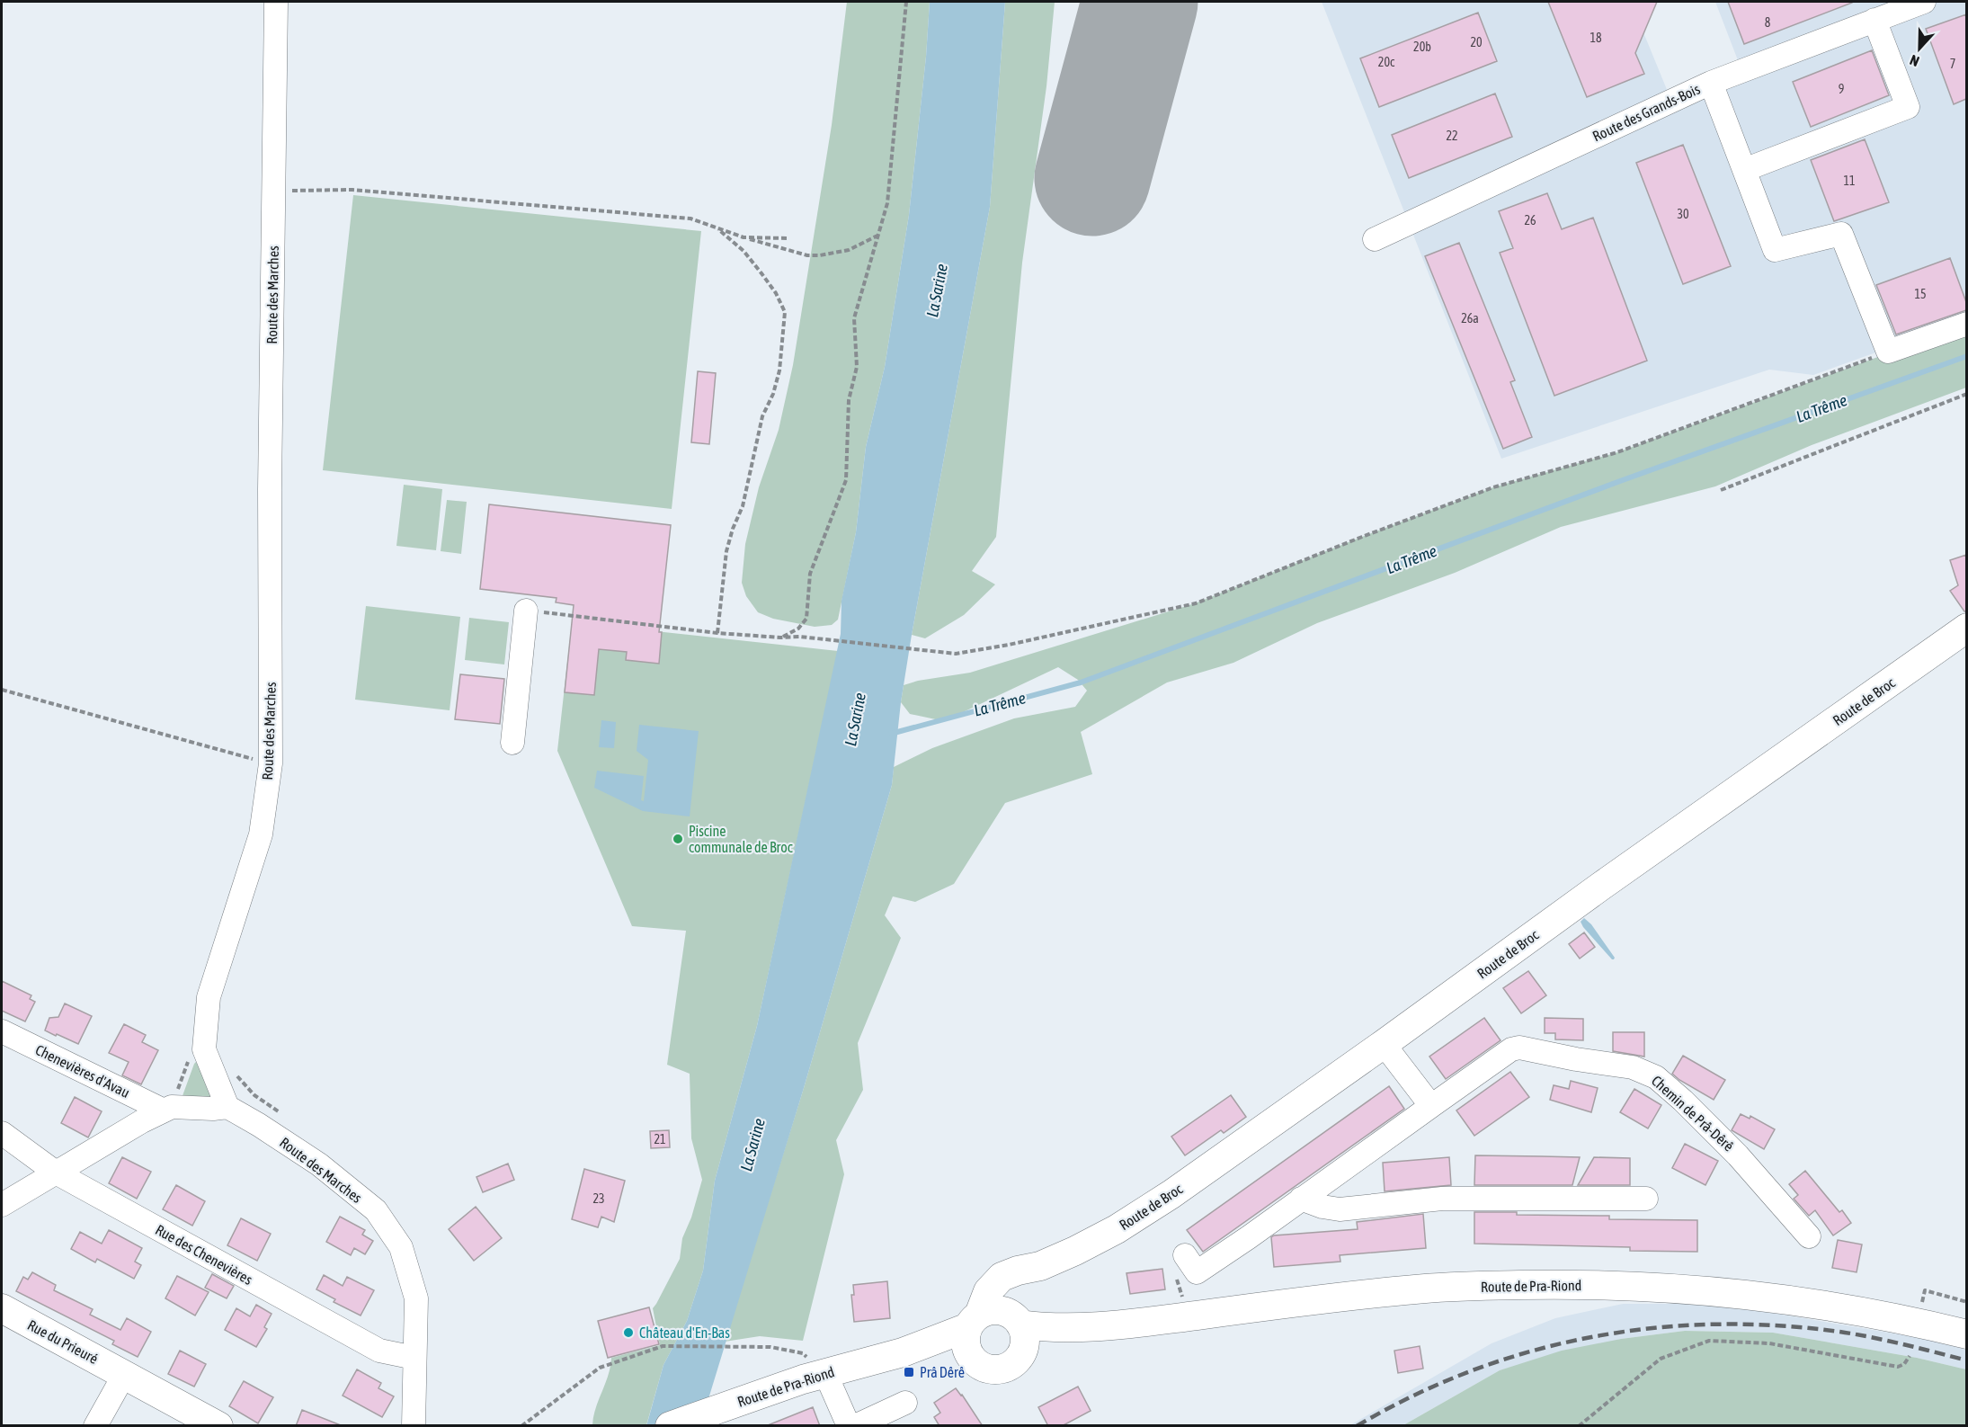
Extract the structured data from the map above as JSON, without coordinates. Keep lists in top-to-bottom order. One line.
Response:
{"streets":{"main road":["Route de Broc","Route de Pra-Riond","Rue du Prieuré"],"street":["Route des Grands-Bois","Route des Marches","Chenevières d'Avau","Chemin de Prâ-Dêrê","Rue des Chenevières"]},"crossings":[["Route des Marches","Rue des Chenevières"],["Route de Broc","Route de Pra-Riond"]],"water":["La Sarine","La Trême"],"places":{"other":["Piscine communale de Broc","Château d'En-Bas"],"transit":["Prâ Dêrê"]},"house_numbers":["8","18","20","20b","20c","7","9","22","11","30","26","15","26a","21","23"],"north":"bottom"}
